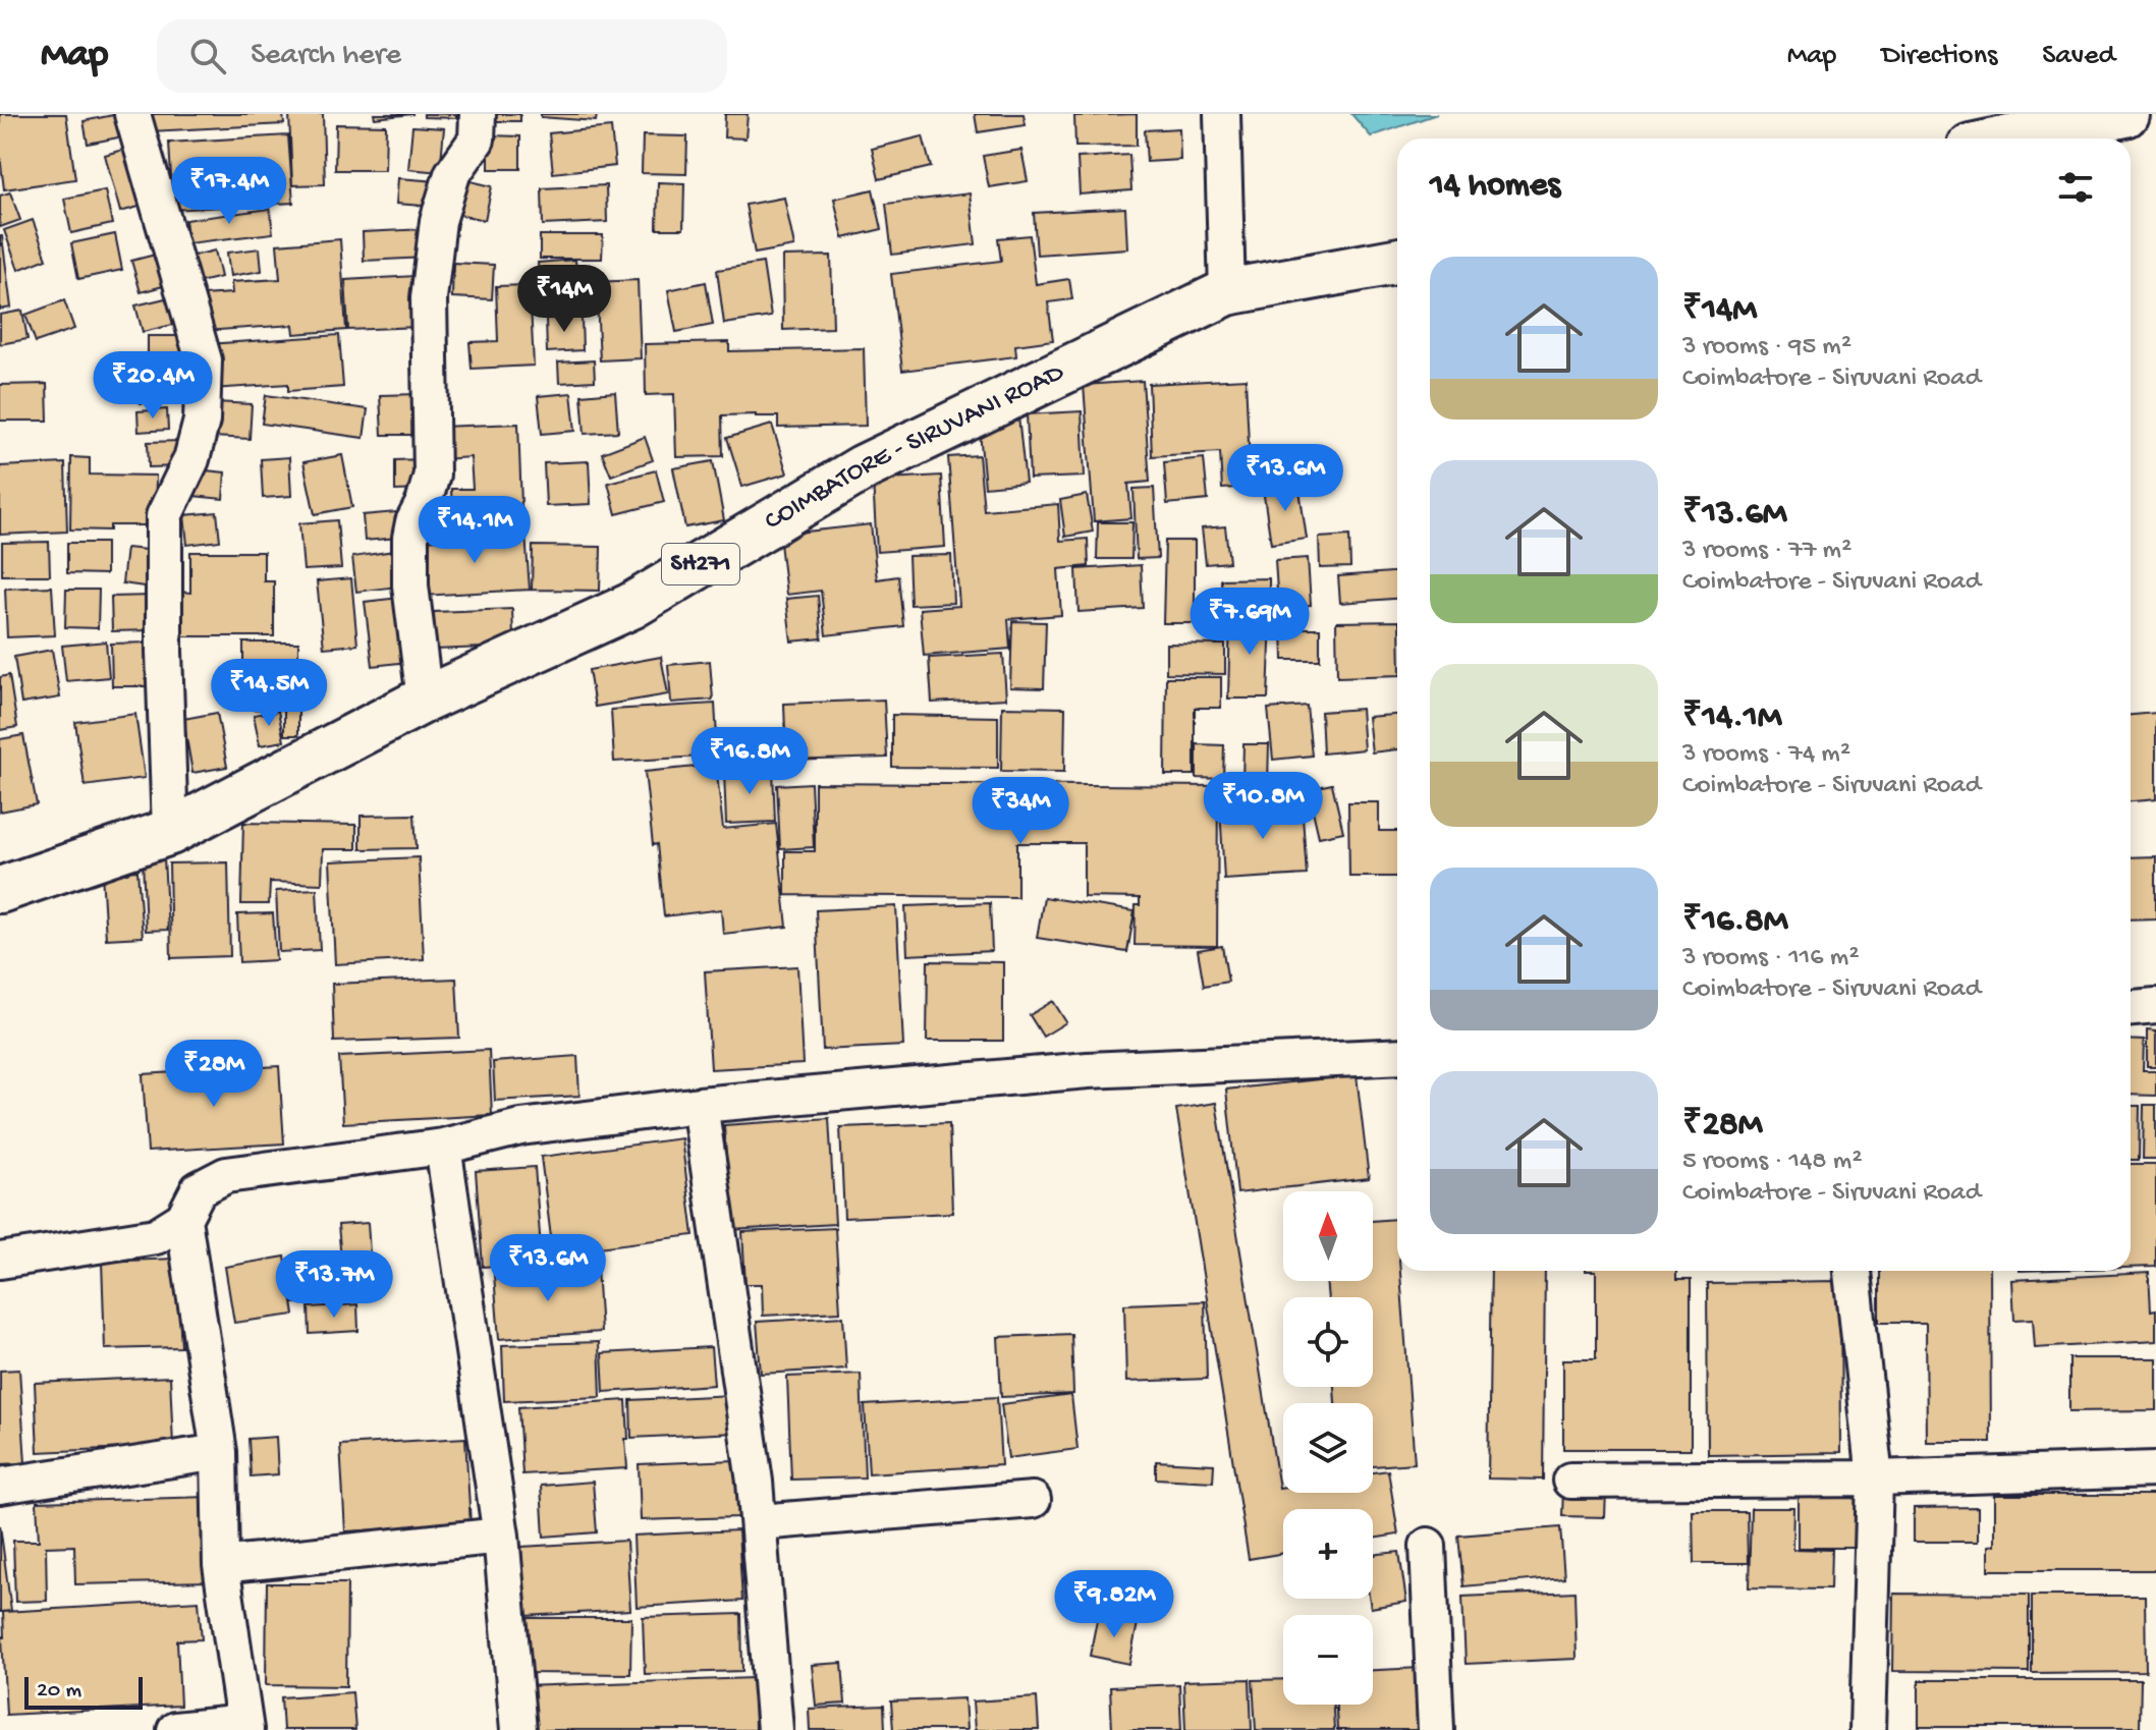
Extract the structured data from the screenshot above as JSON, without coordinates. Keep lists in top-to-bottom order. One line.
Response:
{"streets":{"main road":["COIMBATORE - SIRUVANI ROAD","SH271"]},"scale_bar":"20 m","north":"top","page":{"header":"Map","search":"Search here","nav":["Map","Directions","Saved"],"heading":"14 homes","price":["₹17.4M","₹14M","₹20.4M","₹13.6M","₹14.1M","₹7.69M","₹14.5M","₹16.8M","₹10.8M","₹34M","₹28M","₹13.6M","₹13.7M","₹9.82M"],"list":[{"name":"₹14M","note":"3 rooms · 95 m² · Coimbatore - Siruvani Road"},{"name":"₹13.6M","note":"3 rooms · 77 m² · Coimbatore - Siruvani Road"},{"name":"₹14.1M","note":"3 rooms · 74 m² · Coimbatore - Siruvani Road"},{"name":"₹16.8M","note":"3 rooms · 116 m² · Coimbatore - Siruvani Road"},{"name":"₹28M","note":"5 rooms · 148 m² · Coimbatore - Siruvani Road"}],"map_buttons":["+","−"],"scale":"20 m"}}
